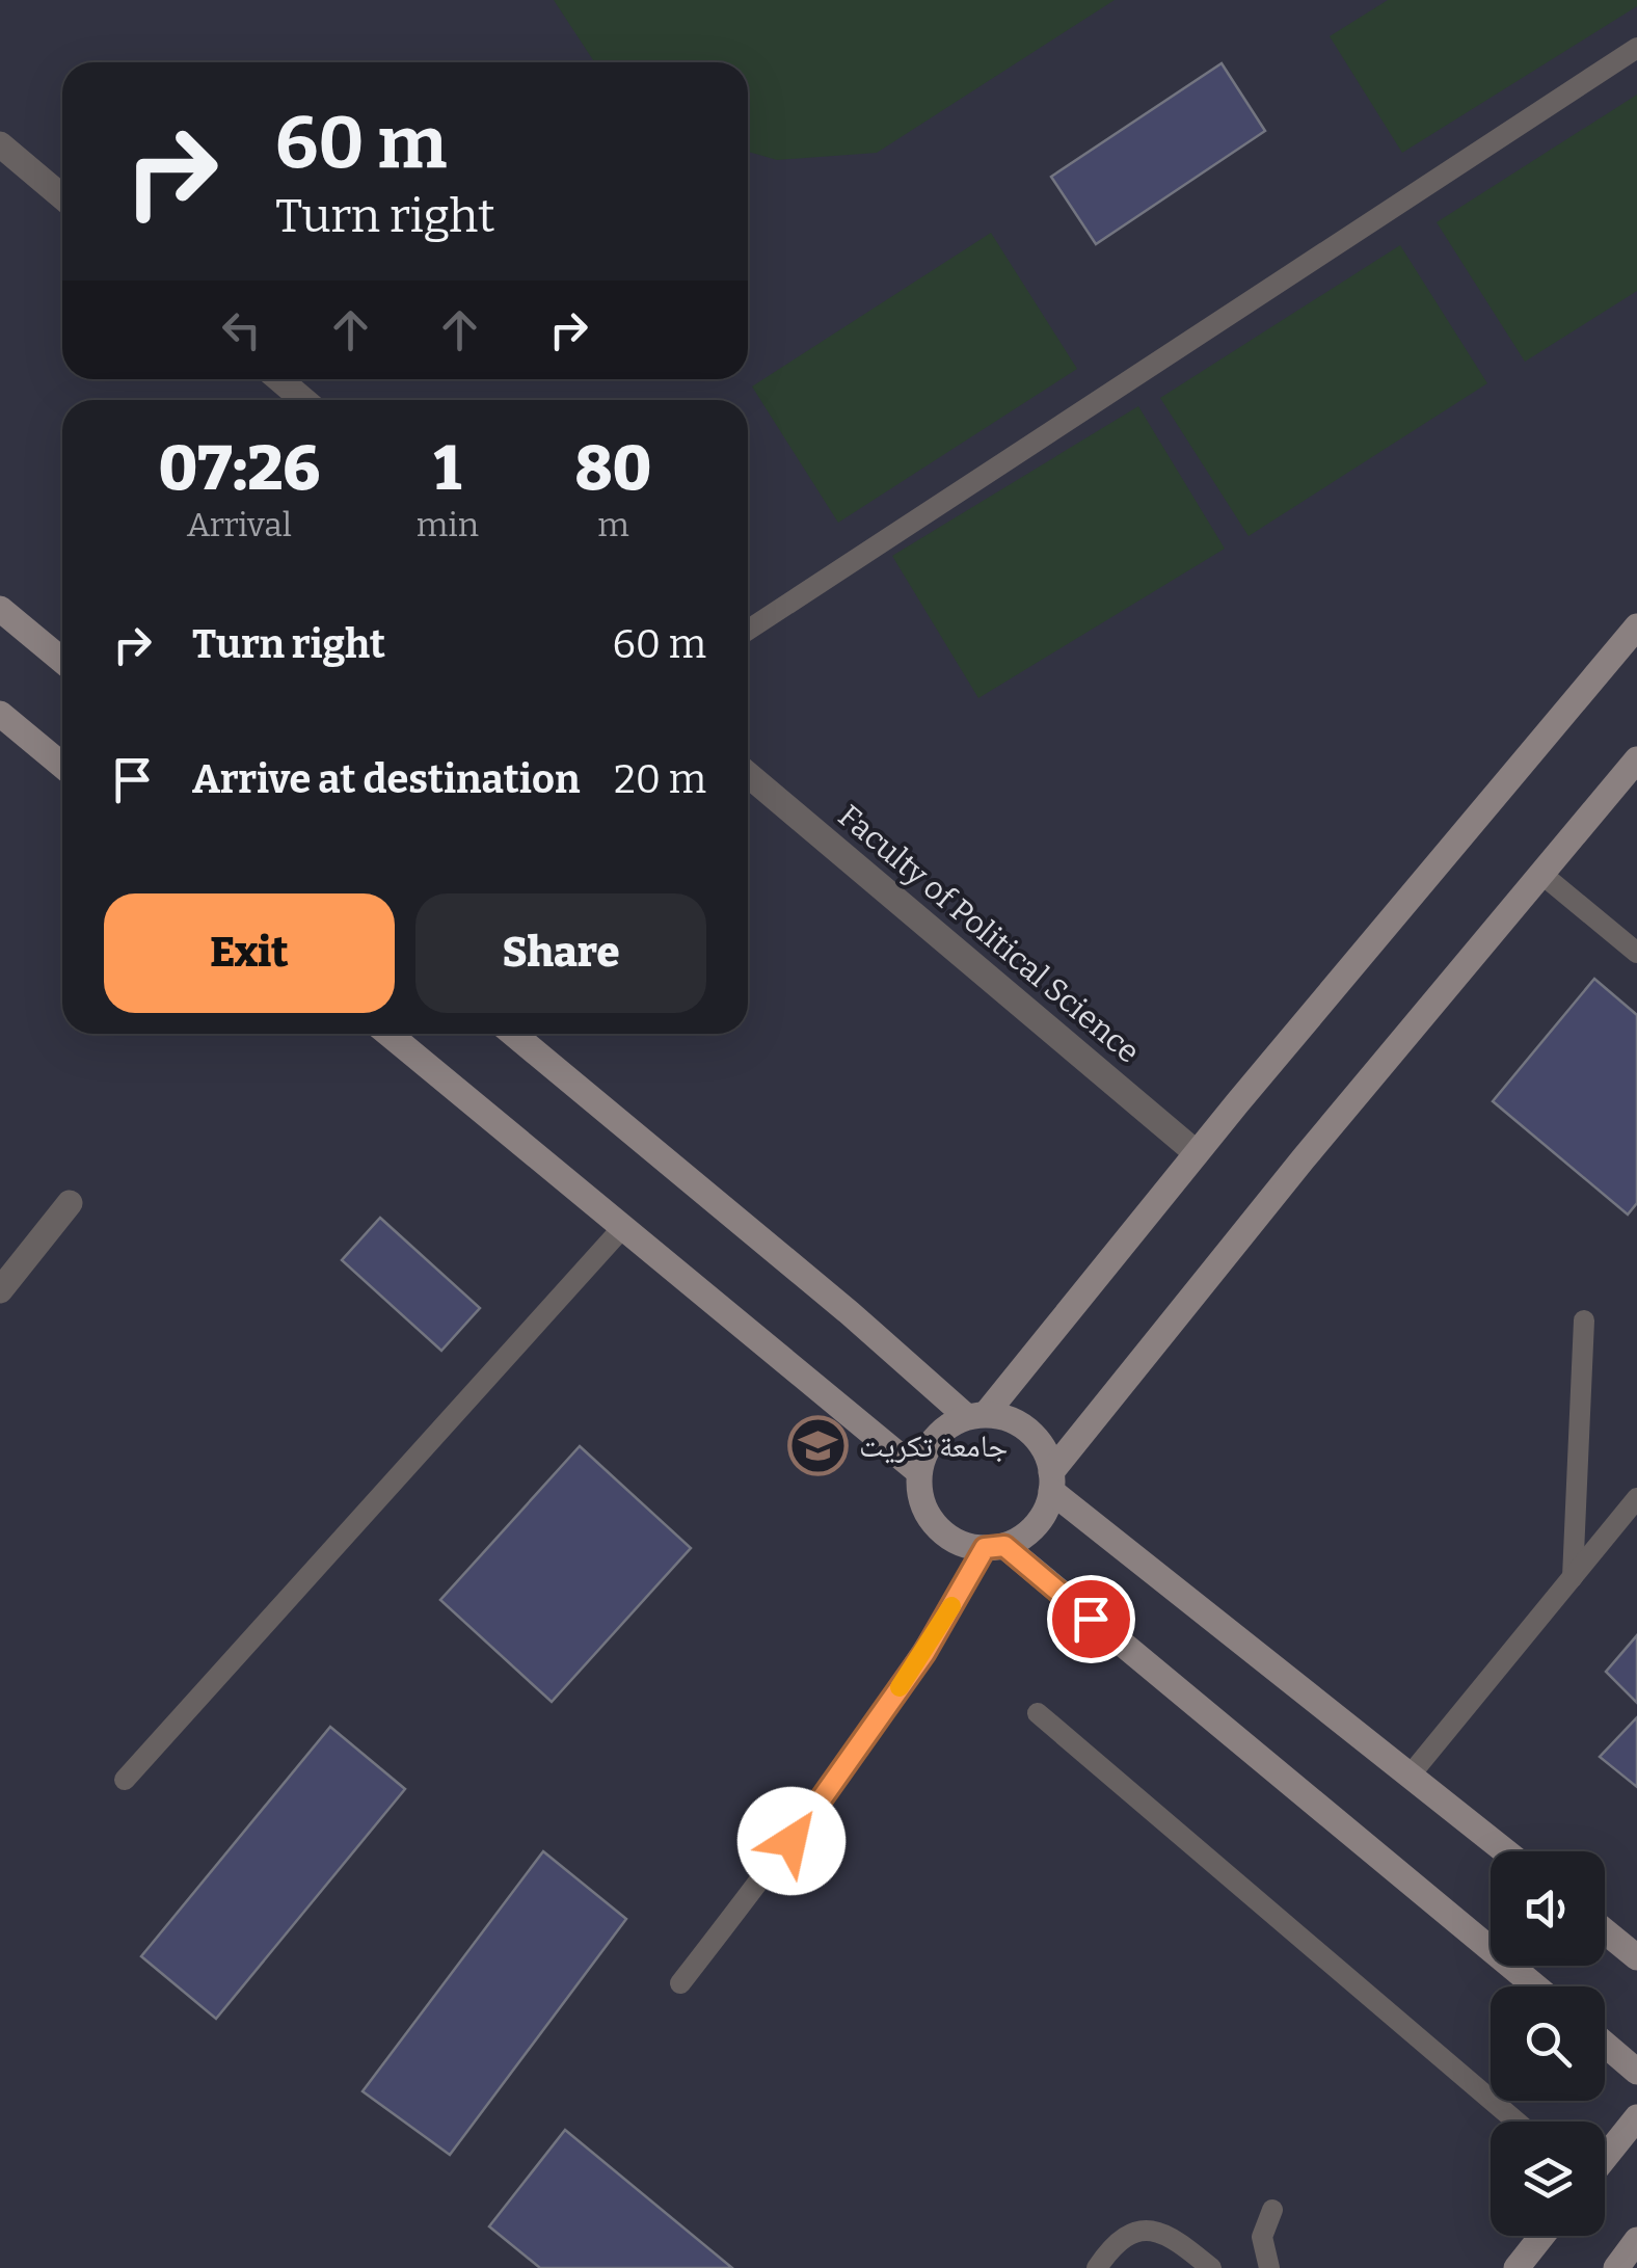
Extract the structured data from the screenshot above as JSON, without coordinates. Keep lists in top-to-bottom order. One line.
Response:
{"streets":{"street":["Faculty of Political Science"]},"places":{"school or university":["جامعة تكريت"]},"page":{"turn":["60 m","Turn right"],"eta":["07:26","Arrival","1","min","80","m"],"list":[{"name":"Turn right","value":"60 m"},{"name":"Arrive at destination","value":"20 m"}],"buttons":["Exit","Share"]}}
